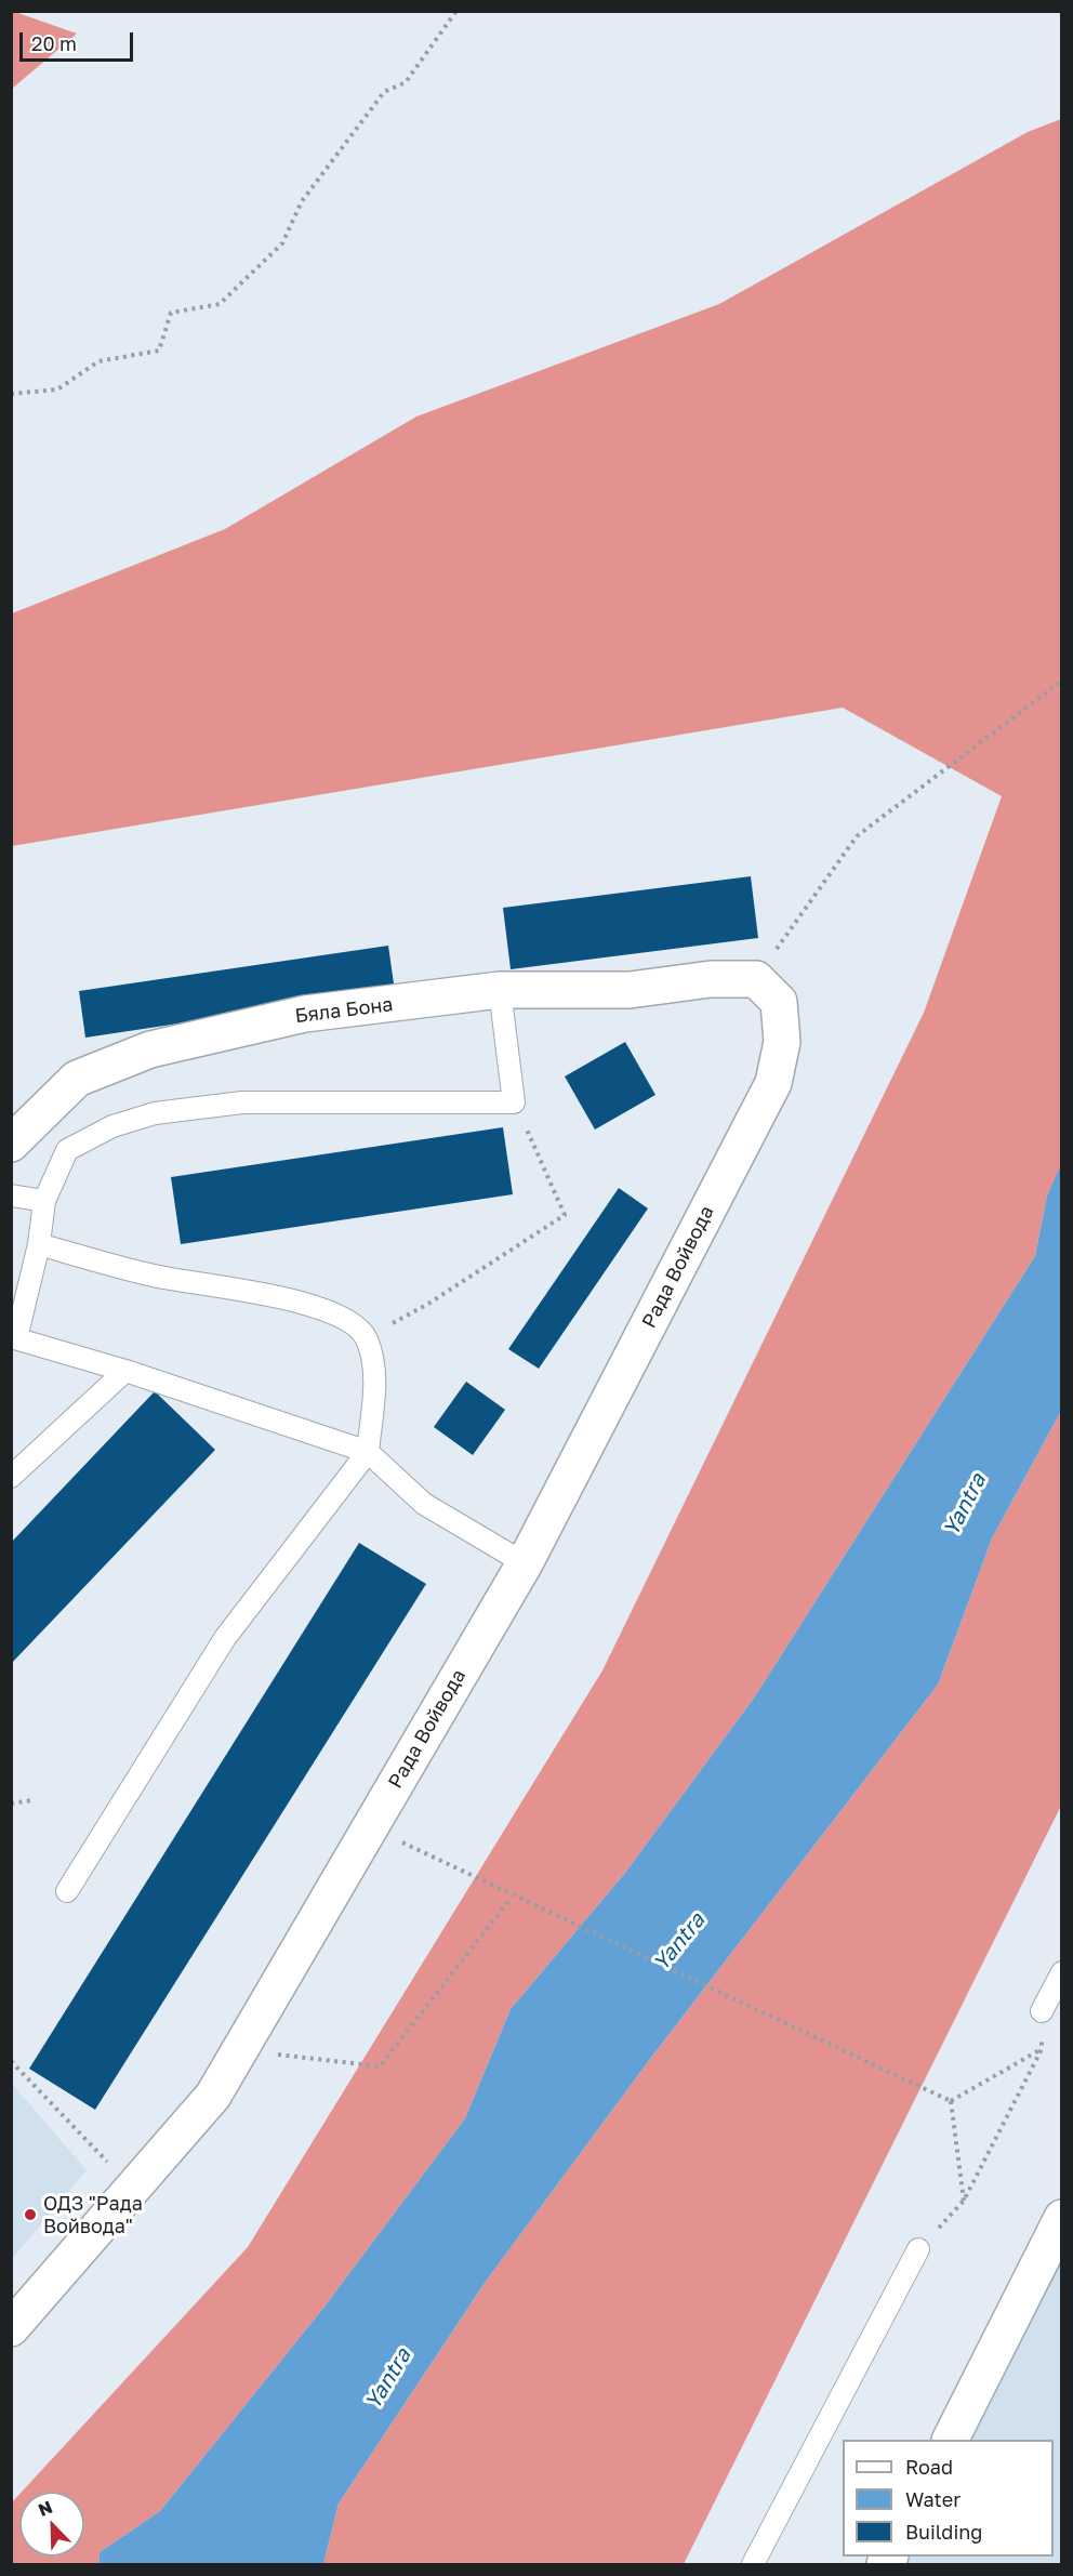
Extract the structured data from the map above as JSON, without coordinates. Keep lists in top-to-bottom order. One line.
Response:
{"streets":{"street":["Бяла Бона","Рада Войвода"]},"crossings":[["Бяла Бона","Рада Войвода"]],"water":["Yantra"],"places":["ОДЗ \"Рада Войвода\""],"legend":["Road","Water","Building"],"scale_bar":"20 m","north":"top left"}
